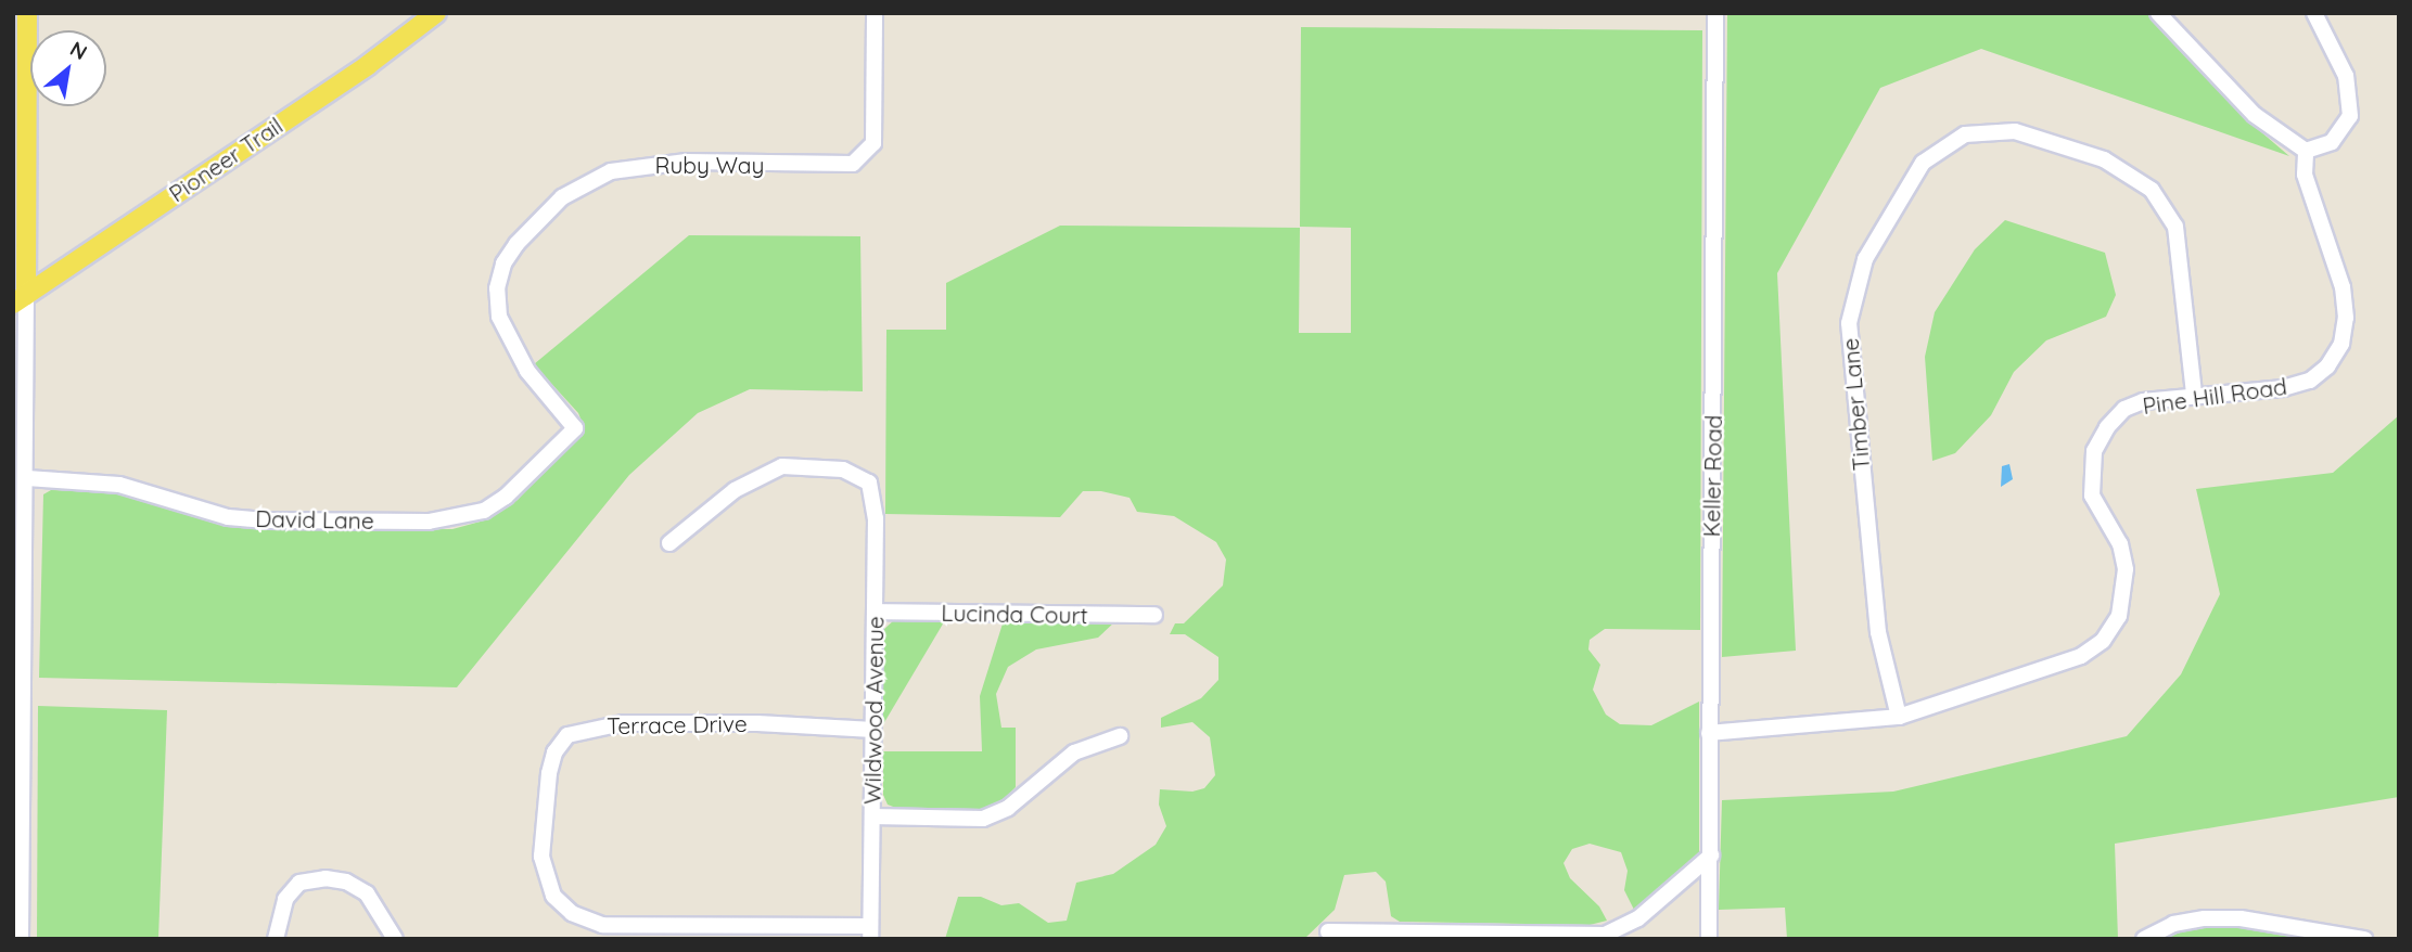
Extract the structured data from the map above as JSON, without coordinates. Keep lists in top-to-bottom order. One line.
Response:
{"streets":{"main road":["Pioneer Trail"],"street":["Ruby Way","Pine Hill Road","Timber Lane","Keller Road","David Lane","Lucinda Court","Wildwood Avenue","Terrace Drive"]},"crossings":[["Ruby Way","David Lane"],["Pine Hill Road","Timber Lane"],["Pine Hill Road","Keller Road"],["Lucinda Court","Wildwood Avenue"],["Wildwood Avenue","Terrace Drive"]],"north":"top right"}
